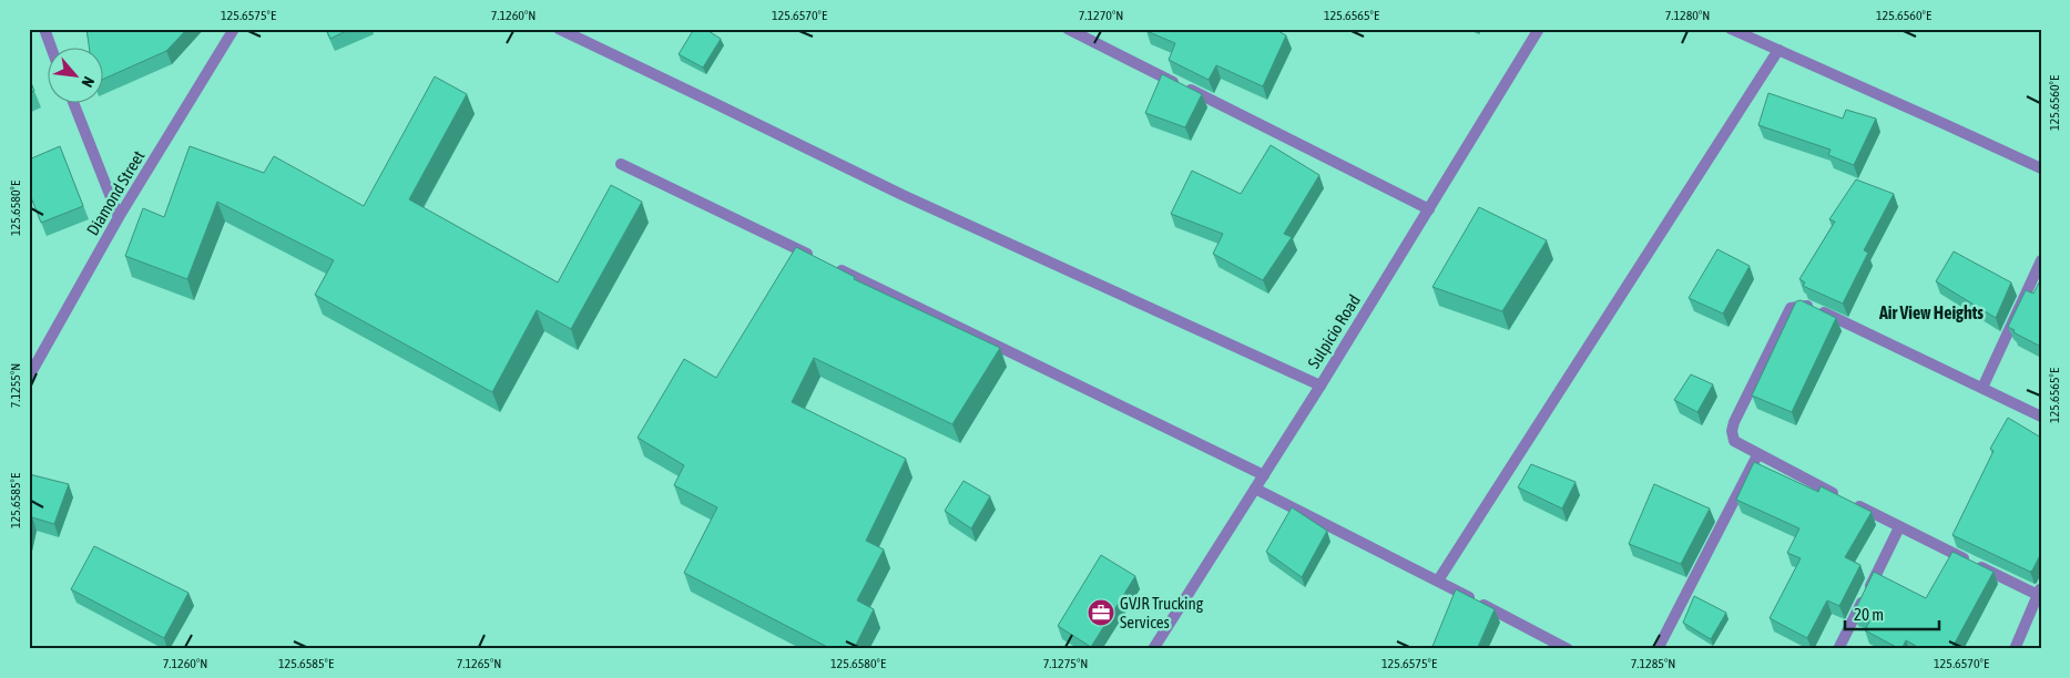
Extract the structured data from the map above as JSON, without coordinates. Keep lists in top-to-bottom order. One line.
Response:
{"streets":{"street":["Diamond Street","Sulpicio Road"]},"districts":["Air View Heights"],"places":{"office":["GVJR Trucking Services"]},"scale_bar":"20 m","north":"bottom right","coordinates":["125.6575°E","7.1260°N","125.6570°E","7.1270°N","125.6565°E","7.1280°N","125.6560°E","125.6580°E","7.1255°N","125.6585°E","7.1265°N","7.1275°N","7.1285°N"]}
